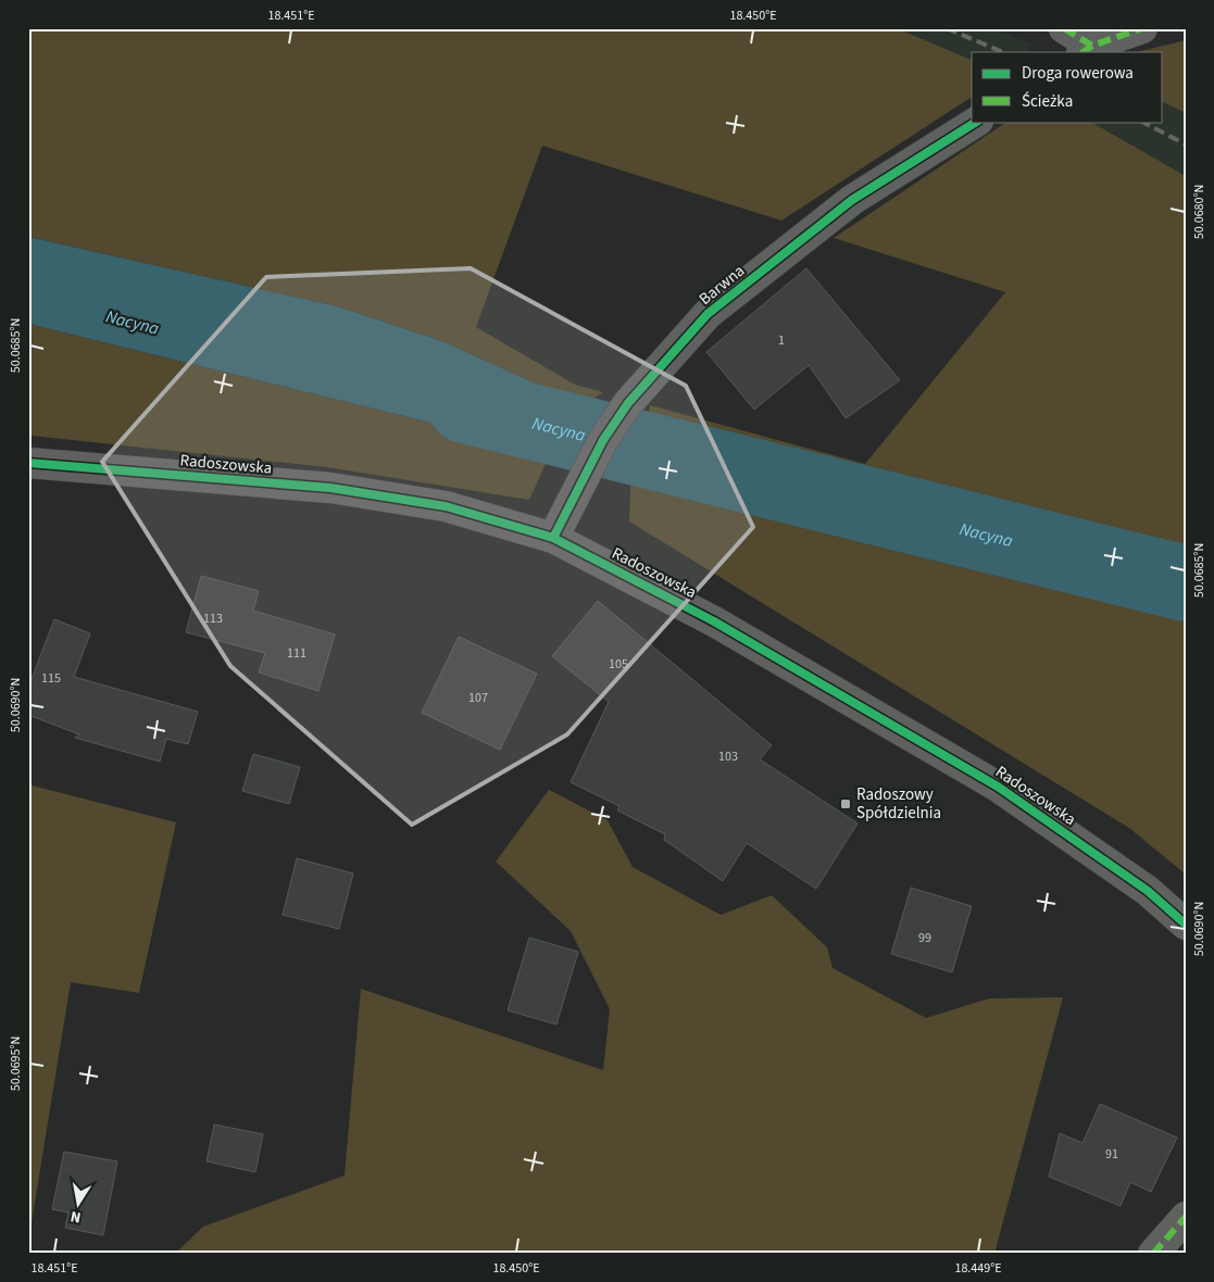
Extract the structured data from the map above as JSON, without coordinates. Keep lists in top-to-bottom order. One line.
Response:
{"streets":{"street":["Barwna","Radoszowska"]},"crossings":[["Barwna","Radoszowska"]],"water":["Nacyna"],"places":{"transit":["Radoszowy Spółdzielnia"]},"house_numbers":["1","113","111","105","115","107","103","99","91"],"legend":["Droga rowerowa","Ścieżka"],"north":"bottom","coordinates":["18.451°E","18.450°E","50.0680°N","50.0685°N","50.0690°N","50.0695°N","18.449°E"]}
